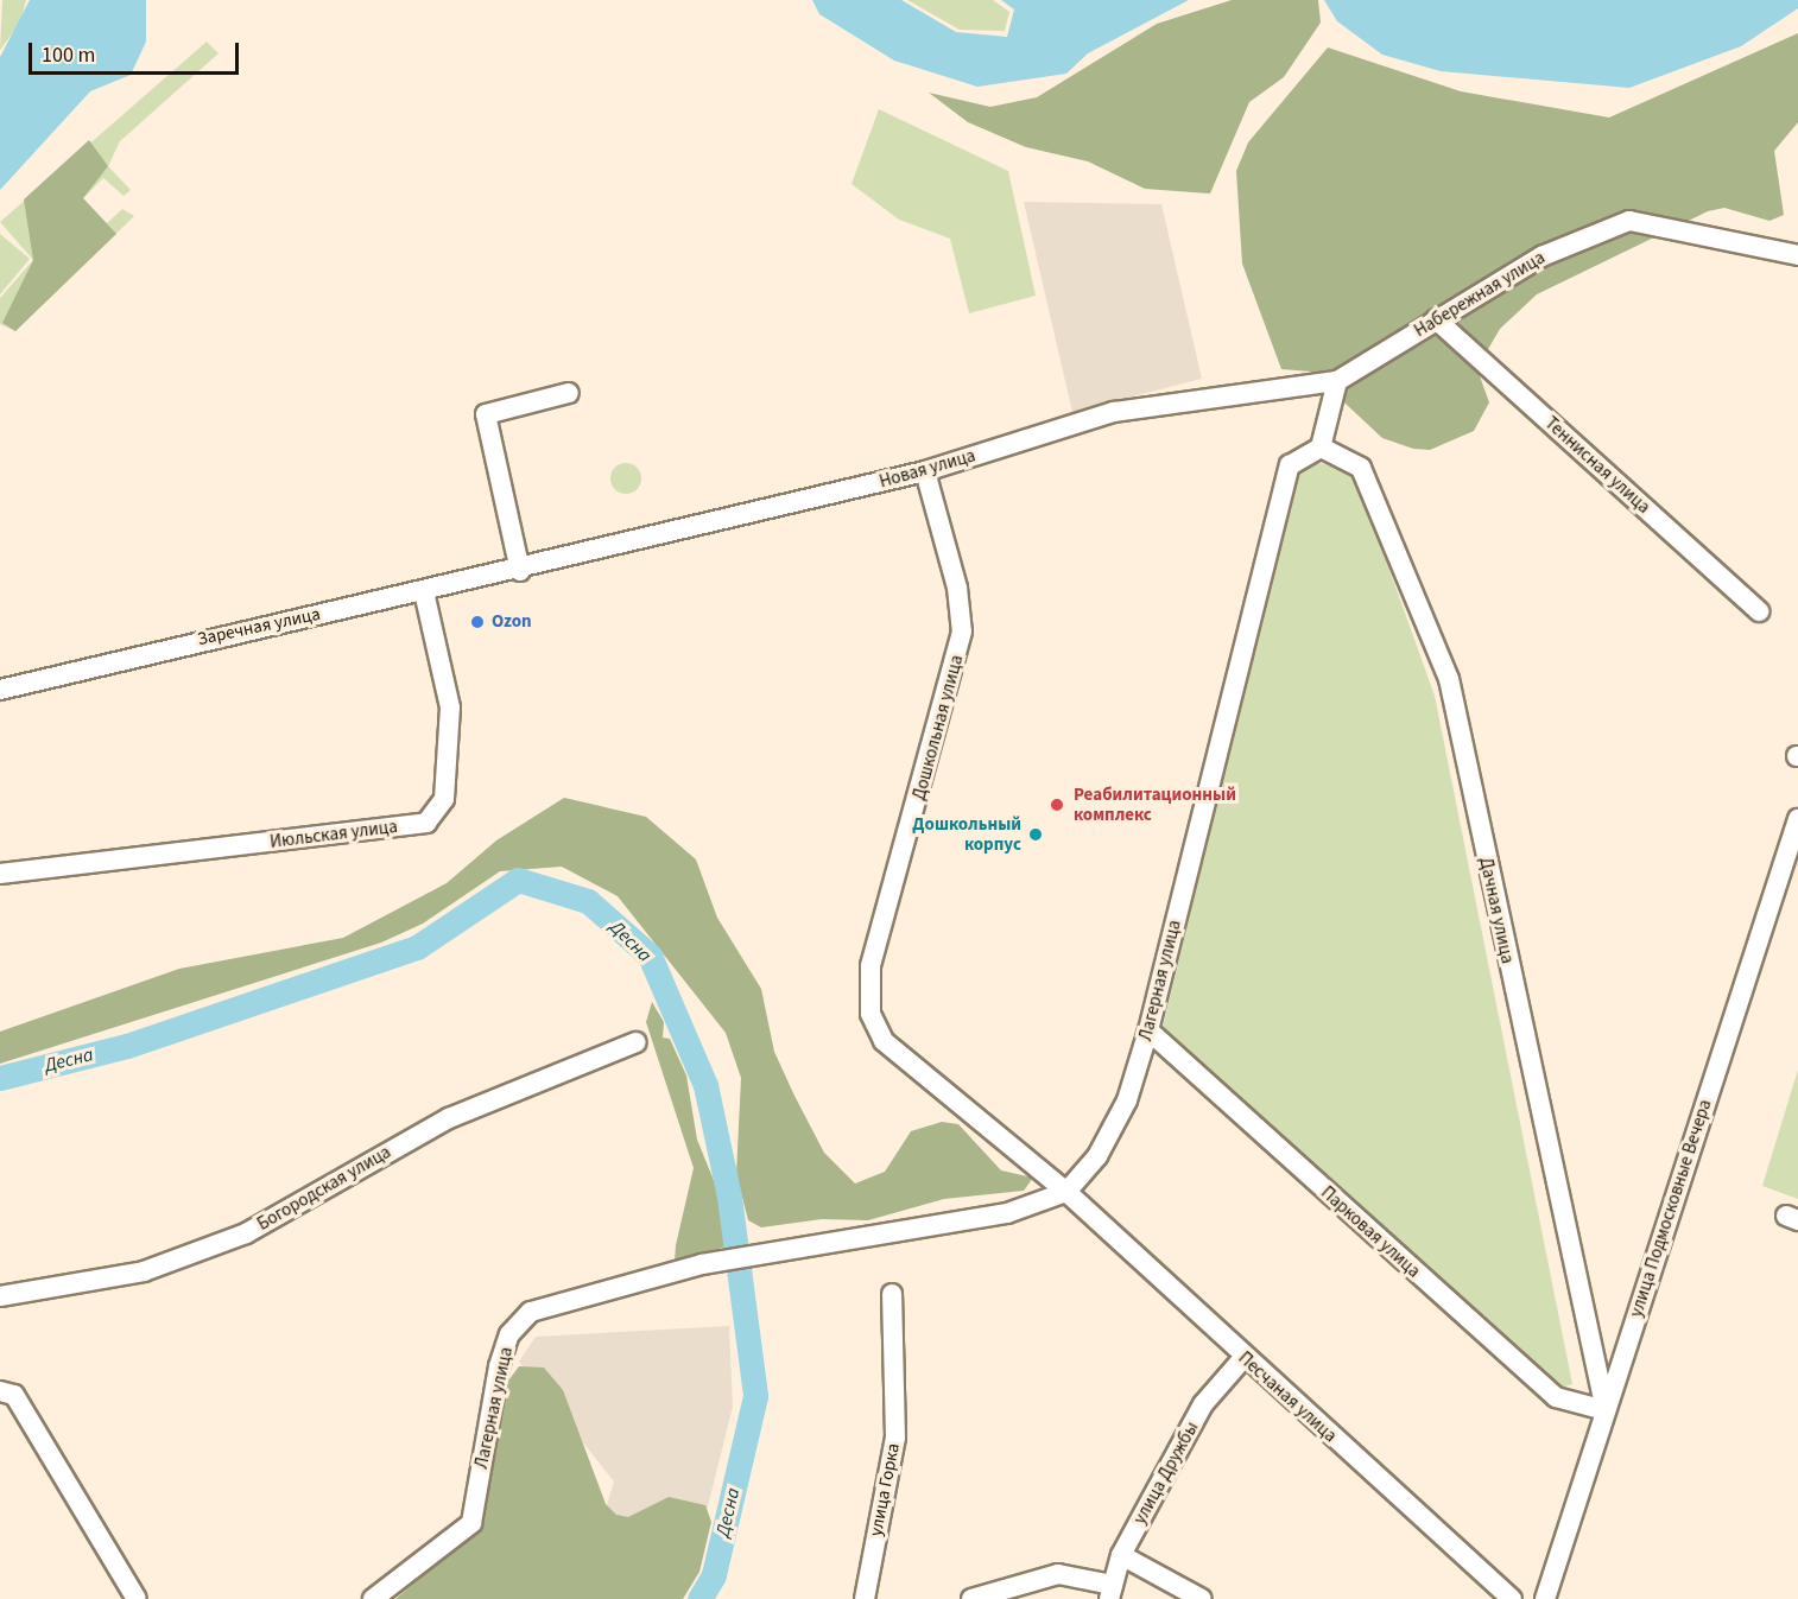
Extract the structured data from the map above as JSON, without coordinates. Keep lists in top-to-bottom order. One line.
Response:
{"streets":{"street":["Набережная улица","Теннисная улица","Новая улица","Заречная улица","Дошкольная улица","Июльская улица","Дачная улица","Лагерная улица","Богородская улица","улица Подмосковные Вечера","Парковая улица","Песчаная улица","улица Дружбы","улица Горка"]},"crossings":[["Набережная улица","Теннисная улица"],["Набережная улица","Новая улица"],["Новая улица","Заречная улица"],["Новая улица","Дошкольная улица"],["Заречная улица","Июльская улица"],["Дошкольная улица","Лагерная улица"],["Дошкольная улица","Песчаная улица"],["Дачная улица","Лагерная улица"],["Дачная улица","улица Подмосковные Вечера"],["Дачная улица","Парковая улица"],["Лагерная улица","Парковая улица"],["Лагерная улица","Песчаная улица"],["улица Подмосковные Вечера","Парковая улица"],["Песчаная улица","улица Дружбы"]],"water":["Десна"],"places":["Ozon","Реабилитационный комплекс","Дошкольный корпус"],"scale_bar":"100 m"}
